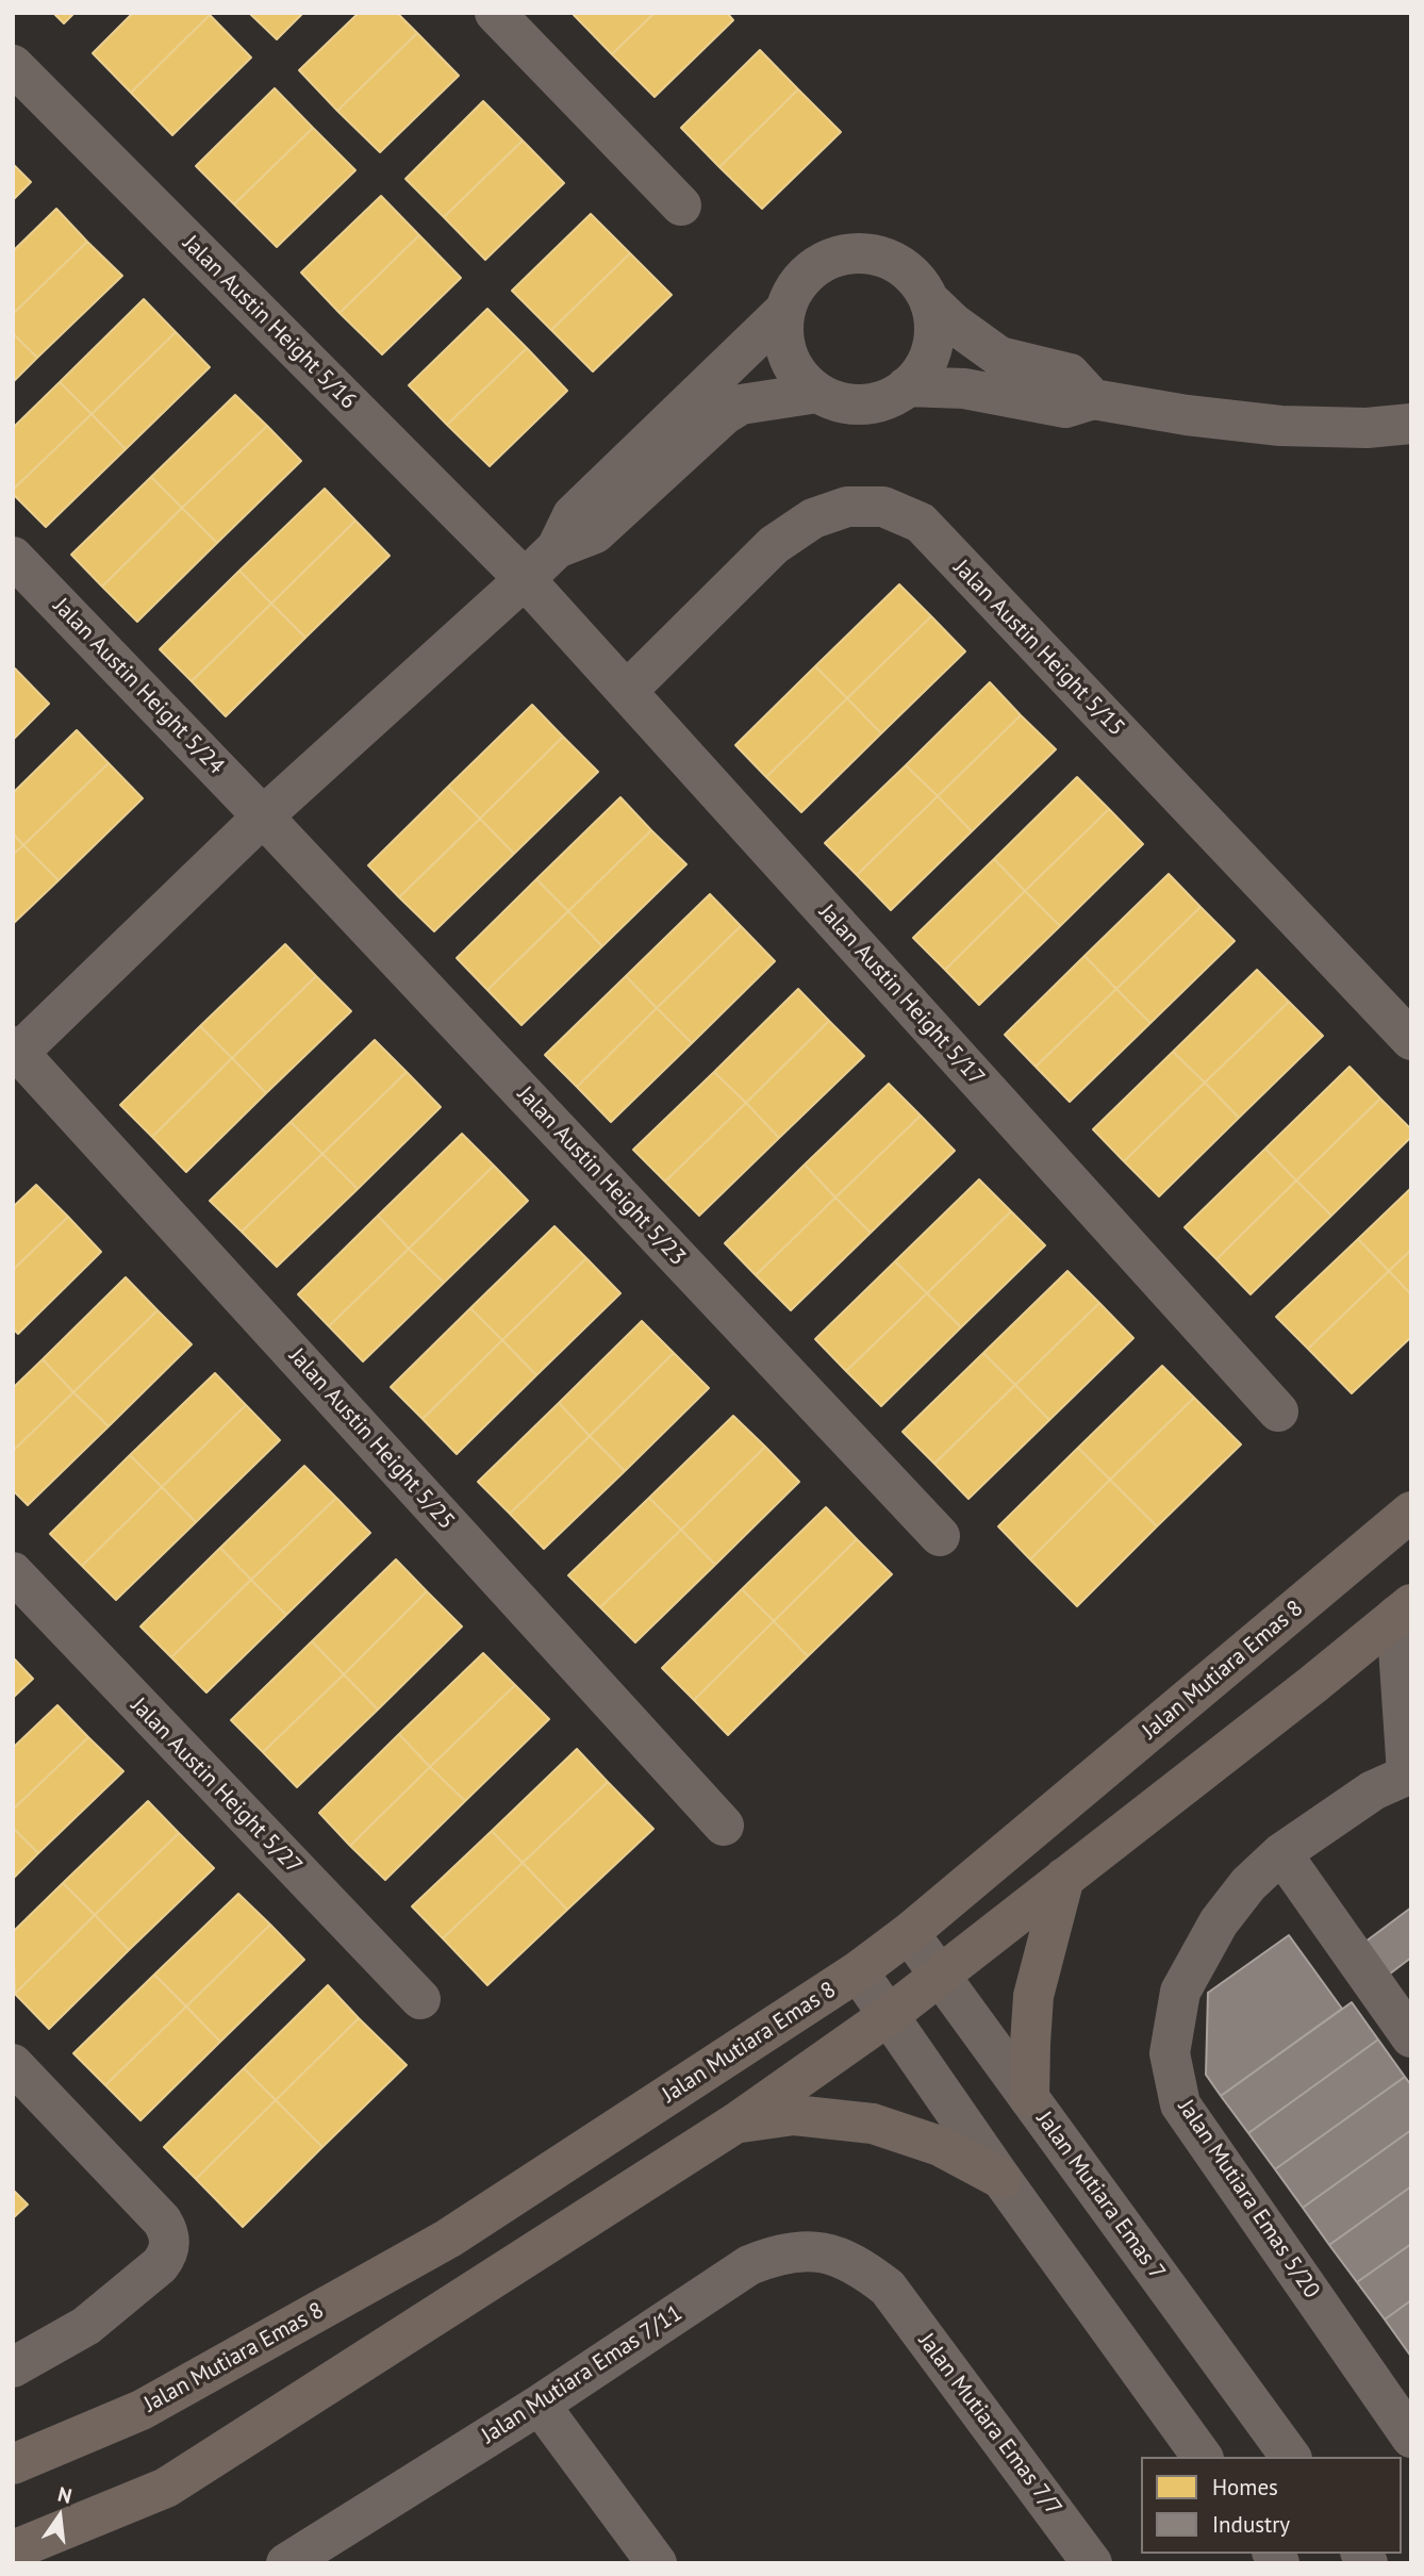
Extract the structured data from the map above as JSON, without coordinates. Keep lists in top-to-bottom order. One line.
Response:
{"streets":{"main road":["Jalan Mutiara Emas 8"],"street":["Jalan Austin Height 5/16","Jalan Austin Height 5/15","Jalan Austin Height 5/24","Jalan Austin Height 5/17","Jalan Austin Height 5/23","Jalan Austin Height 5/25","Jalan Austin Height 5/27","Jalan Mutiara Emas 7","Jalan Mutiara Emas 5/20","Jalan Mutiara Emas 7/11","Jalan Mutiara Emas 7/7"]},"crossings":[["Jalan Austin Height 5/16","Jalan Austin Height 5/17"],["Jalan Austin Height 5/15","Jalan Austin Height 5/17"],["Jalan Austin Height 5/24","Jalan Austin Height 5/23"],["Jalan Mutiara Emas 8","Jalan Mutiara Emas 7"],["Jalan Mutiara Emas 7/11","Jalan Mutiara Emas 7/7"]],"legend":["Homes","Industry"],"north":"top"}
